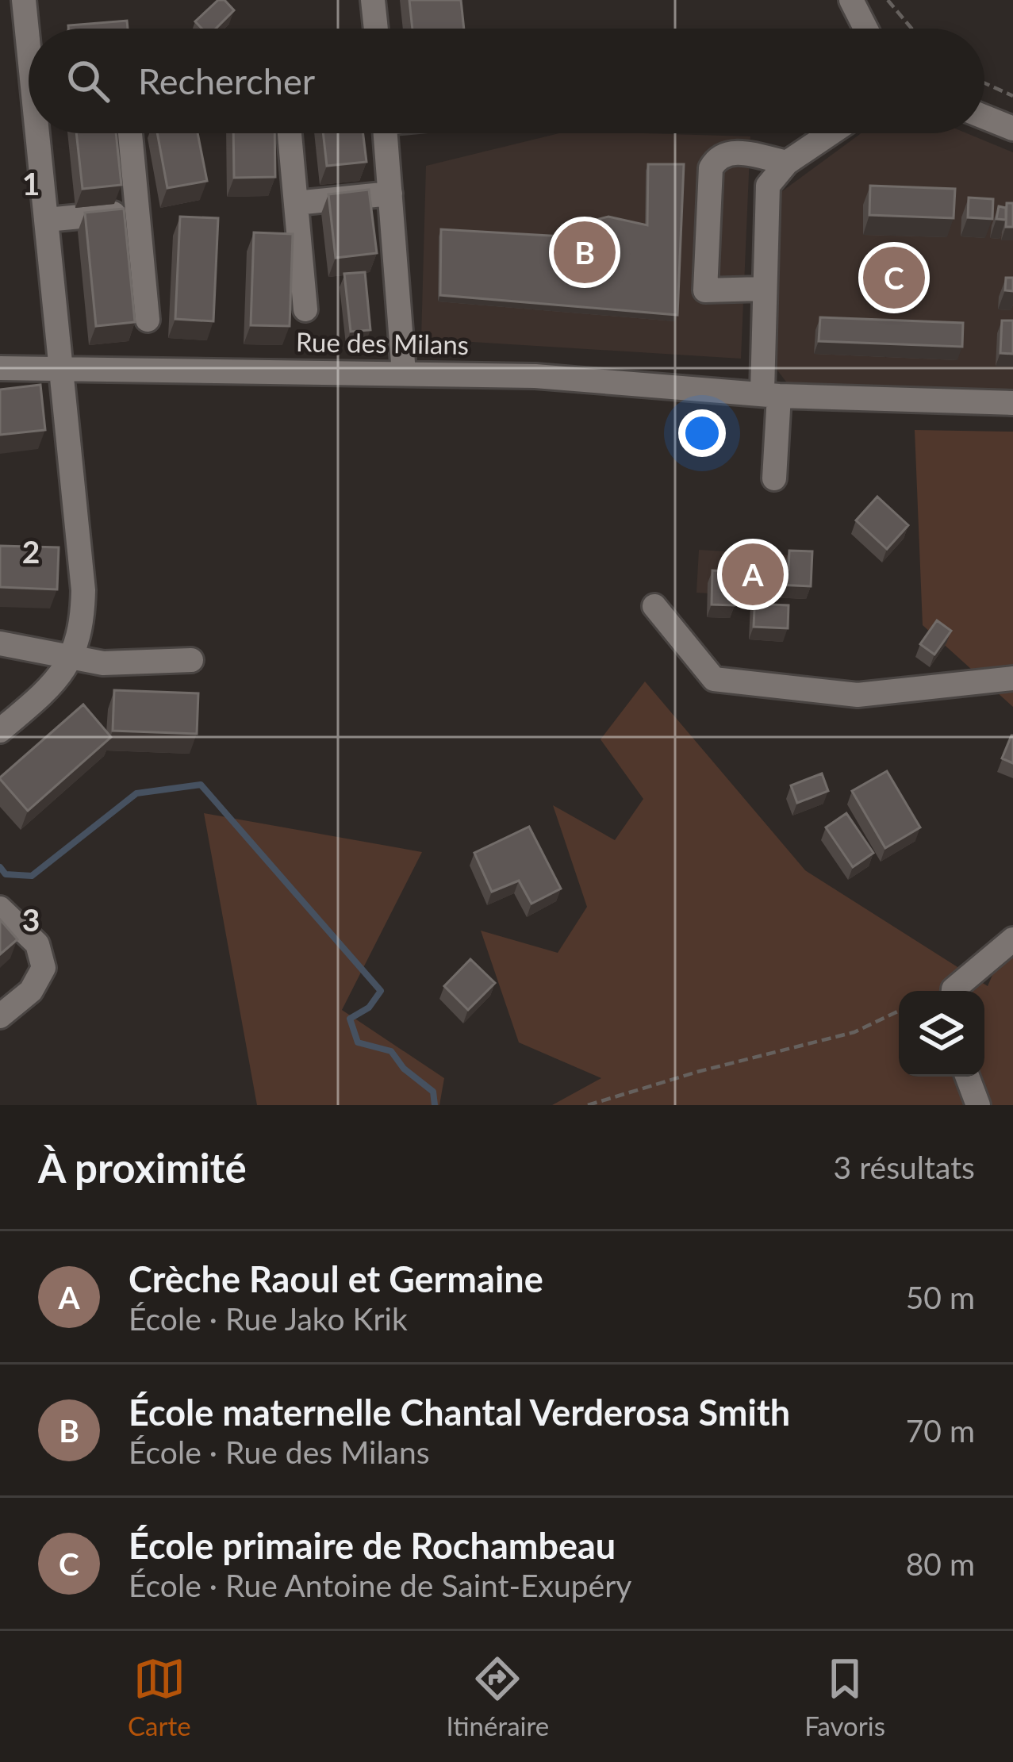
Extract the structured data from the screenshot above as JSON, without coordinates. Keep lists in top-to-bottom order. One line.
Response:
{"streets":{"street":["Rue des Milans"]},"page":{"search":"Rechercher","pins":["B","C","A"],"heading":["À proximité","3 résultats"],"list":[{"mark":"A","name":"Crèche Raoul et Germaine","note":"École · Rue Jako Krik","value":"50 m"},{"mark":"B","name":"École maternelle Chantal Verderosa Smith","note":"École · Rue des Milans","value":"70 m"},{"mark":"C","name":"École primaire de Rochambeau","note":"École · Rue Antoine de Saint-Exupéry","value":"80 m"}],"nav":["Carte","Itinéraire","Favoris"]},"grid":{"rows":["1","2","3"]}}
